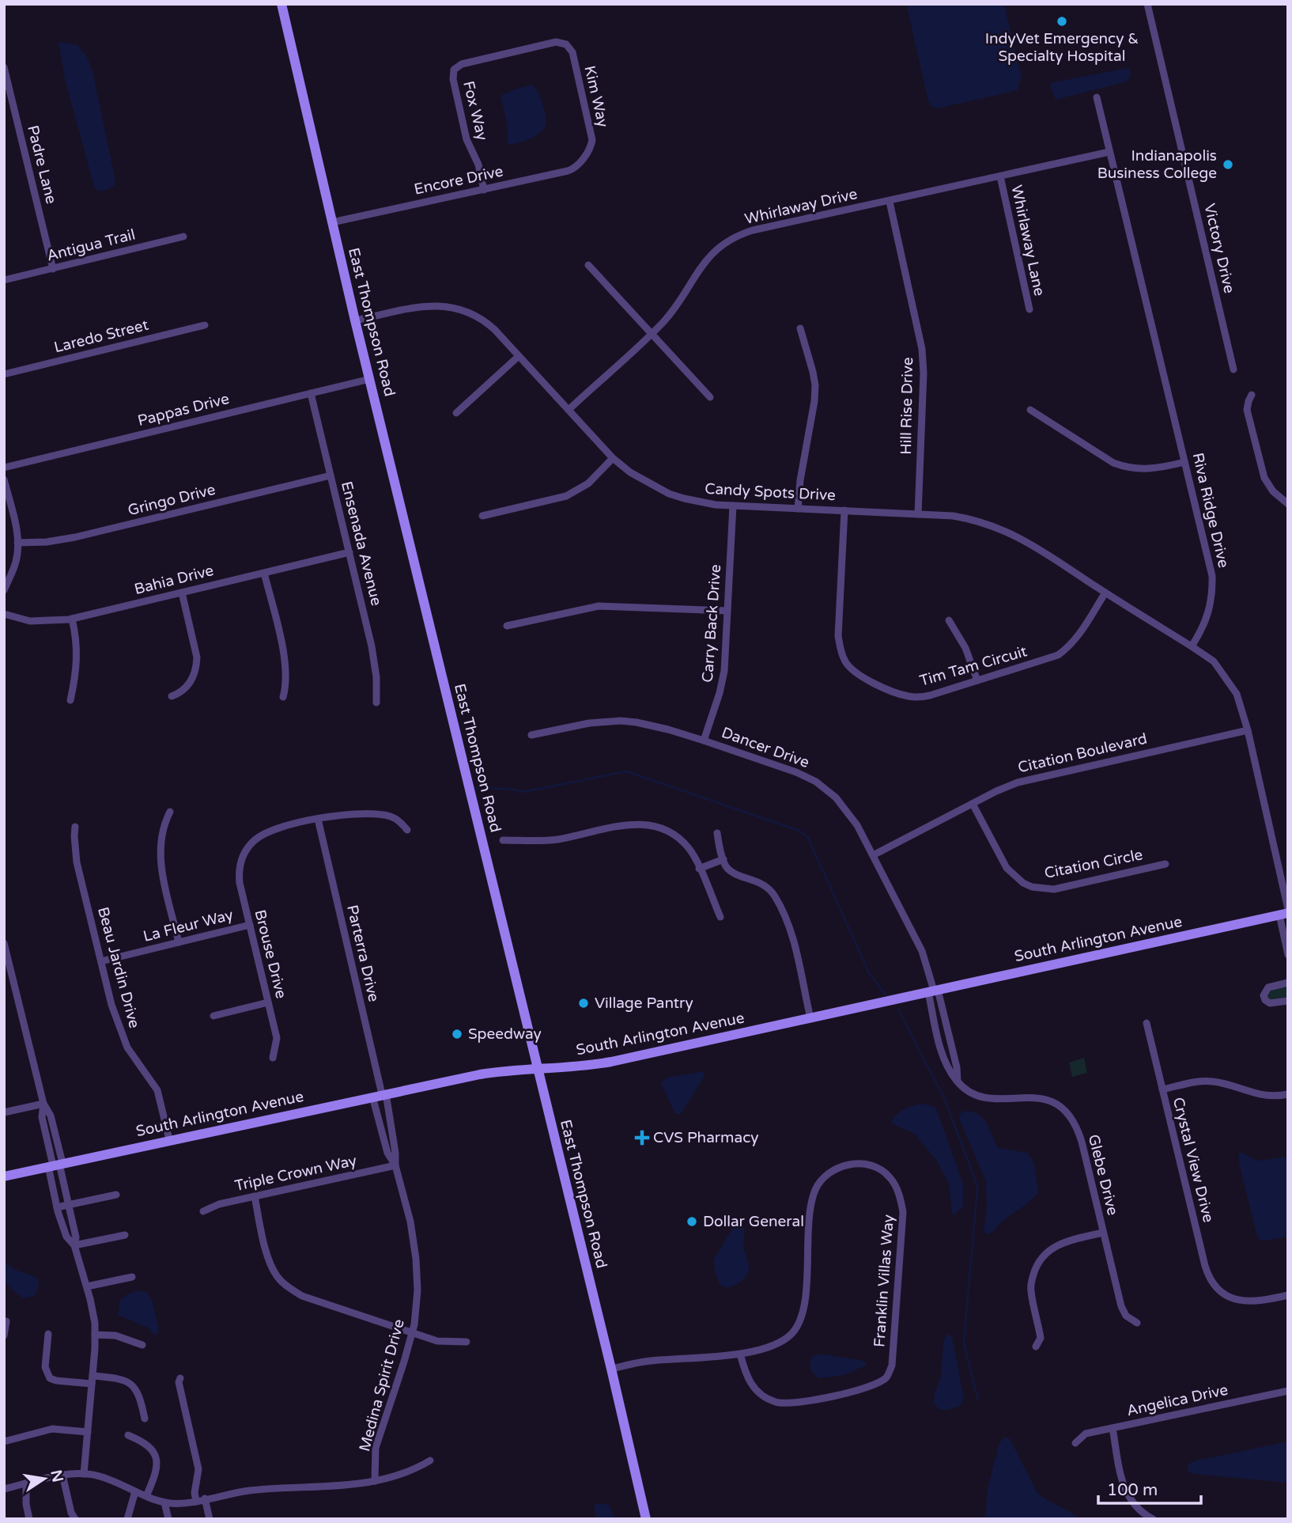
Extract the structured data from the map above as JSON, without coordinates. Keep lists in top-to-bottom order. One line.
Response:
{"streets":{"main road":["East Thompson Road","South Arlington Avenue"],"street":["Kim Way","Fox Way","Padre Lane","Encore Drive","Whirlaway Drive","Whirlaway Lane","Antigua Trail","Victory Drive","Laredo Street","Hill Rise Drive","Pappas Drive","Candy Spots Drive","Gringo Drive","Riva Ridge Drive","Ensenada Avenue","Bahia Drive","Carry Back Drive","Tim Tam Circuit","Dancer Drive","Citation Boulevard","Citation Circle","La Fleur Way","Parterra Drive","Brouse Drive","Beau Jardin Drive","Crystal View Drive","Triple Crown Way","Glebe Drive","Franklin Villas Way","Medina Spirit Drive","Angelica Drive"]},"crossings":[["Kim Way","Fox Way"],["Kim Way","Encore Drive"],["Fox Way","Encore Drive"],["Padre Lane","Antigua Trail"],["Encore Drive","East Thompson Road"],["Whirlaway Drive","Whirlaway Lane"],["Whirlaway Drive","Hill Rise Drive"],["Whirlaway Drive","Candy Spots Drive"],["Whirlaway Drive","Riva Ridge Drive"],["East Thompson Road","Pappas Drive"],["East Thompson Road","Candy Spots Drive"],["East Thompson Road","South Arlington Avenue"],["Hill Rise Drive","Candy Spots Drive"],["Pappas Drive","Ensenada Avenue"],["Candy Spots Drive","Riva Ridge Drive"],["Candy Spots Drive","Carry Back Drive"],["Candy Spots Drive","Tim Tam Circuit"],["Gringo Drive","Ensenada Avenue"],["Ensenada Avenue","Bahia Drive"],["Carry Back Drive","Dancer Drive"],["Dancer Drive","Citation Boulevard"],["Dancer Drive","South Arlington Avenue"],["Dancer Drive","Glebe Drive"],["Citation Boulevard","Citation Circle"],["La Fleur Way","Brouse Drive"],["La Fleur Way","Beau Jardin Drive"],["South Arlington Avenue","Parterra Drive"],["South Arlington Avenue","Beau Jardin Drive"],["South Arlington Avenue","Glebe Drive"],["South Arlington Avenue","Medina Spirit Drive"],["Parterra Drive","Brouse Drive"],["Parterra Drive","Medina Spirit Drive"],["Triple Crown Way","Medina Spirit Drive"]],"places":{"other":["IndyVet Emergency & Specialty Hospital","Indianapolis Business College","Village Pantry","Speedway","Dollar General"],"health":["CVS Pharmacy"]},"scale_bar":"100 m","north":"right"}
